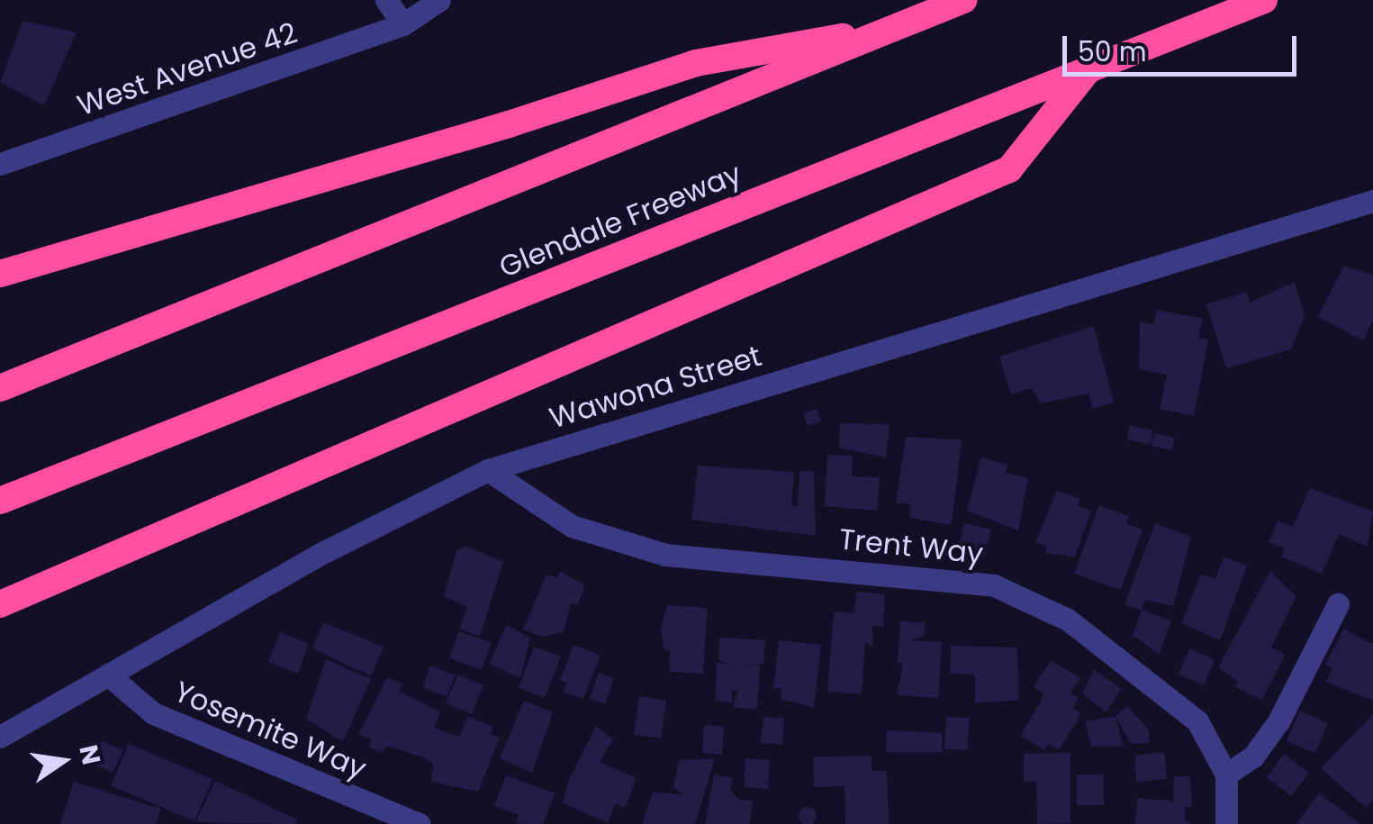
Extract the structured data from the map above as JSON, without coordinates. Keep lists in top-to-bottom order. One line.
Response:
{"streets":{"highway":["Glendale Freeway"],"street":["West Avenue 42","Wawona Street","Trent Way","Yosemite Way"]},"crossings":[["Wawona Street","Trent Way"],["Wawona Street","Yosemite Way"]],"scale_bar":"50 m","north":"right"}
